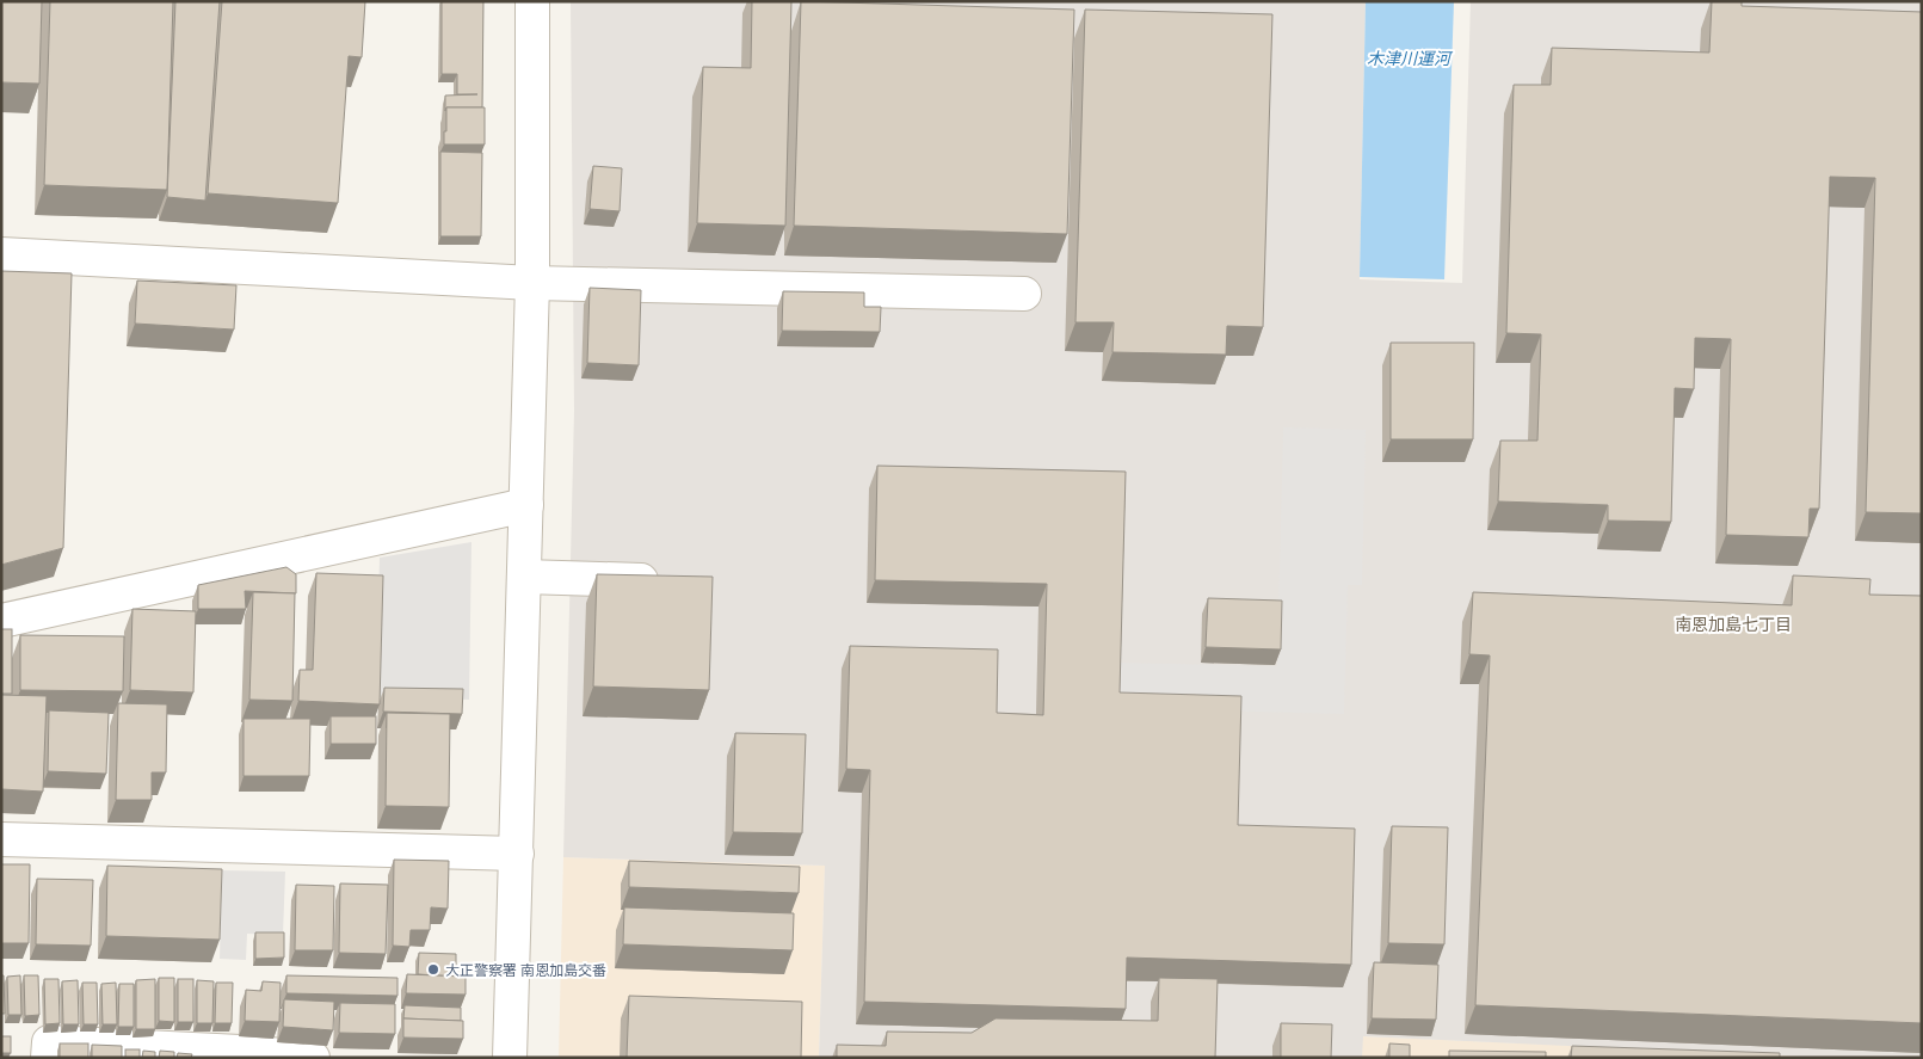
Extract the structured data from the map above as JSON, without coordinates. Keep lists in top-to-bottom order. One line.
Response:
{"districts":["南恩加島七丁目"],"water":["木津川運河"],"places":["大正警察署 南恩加島交番"]}
